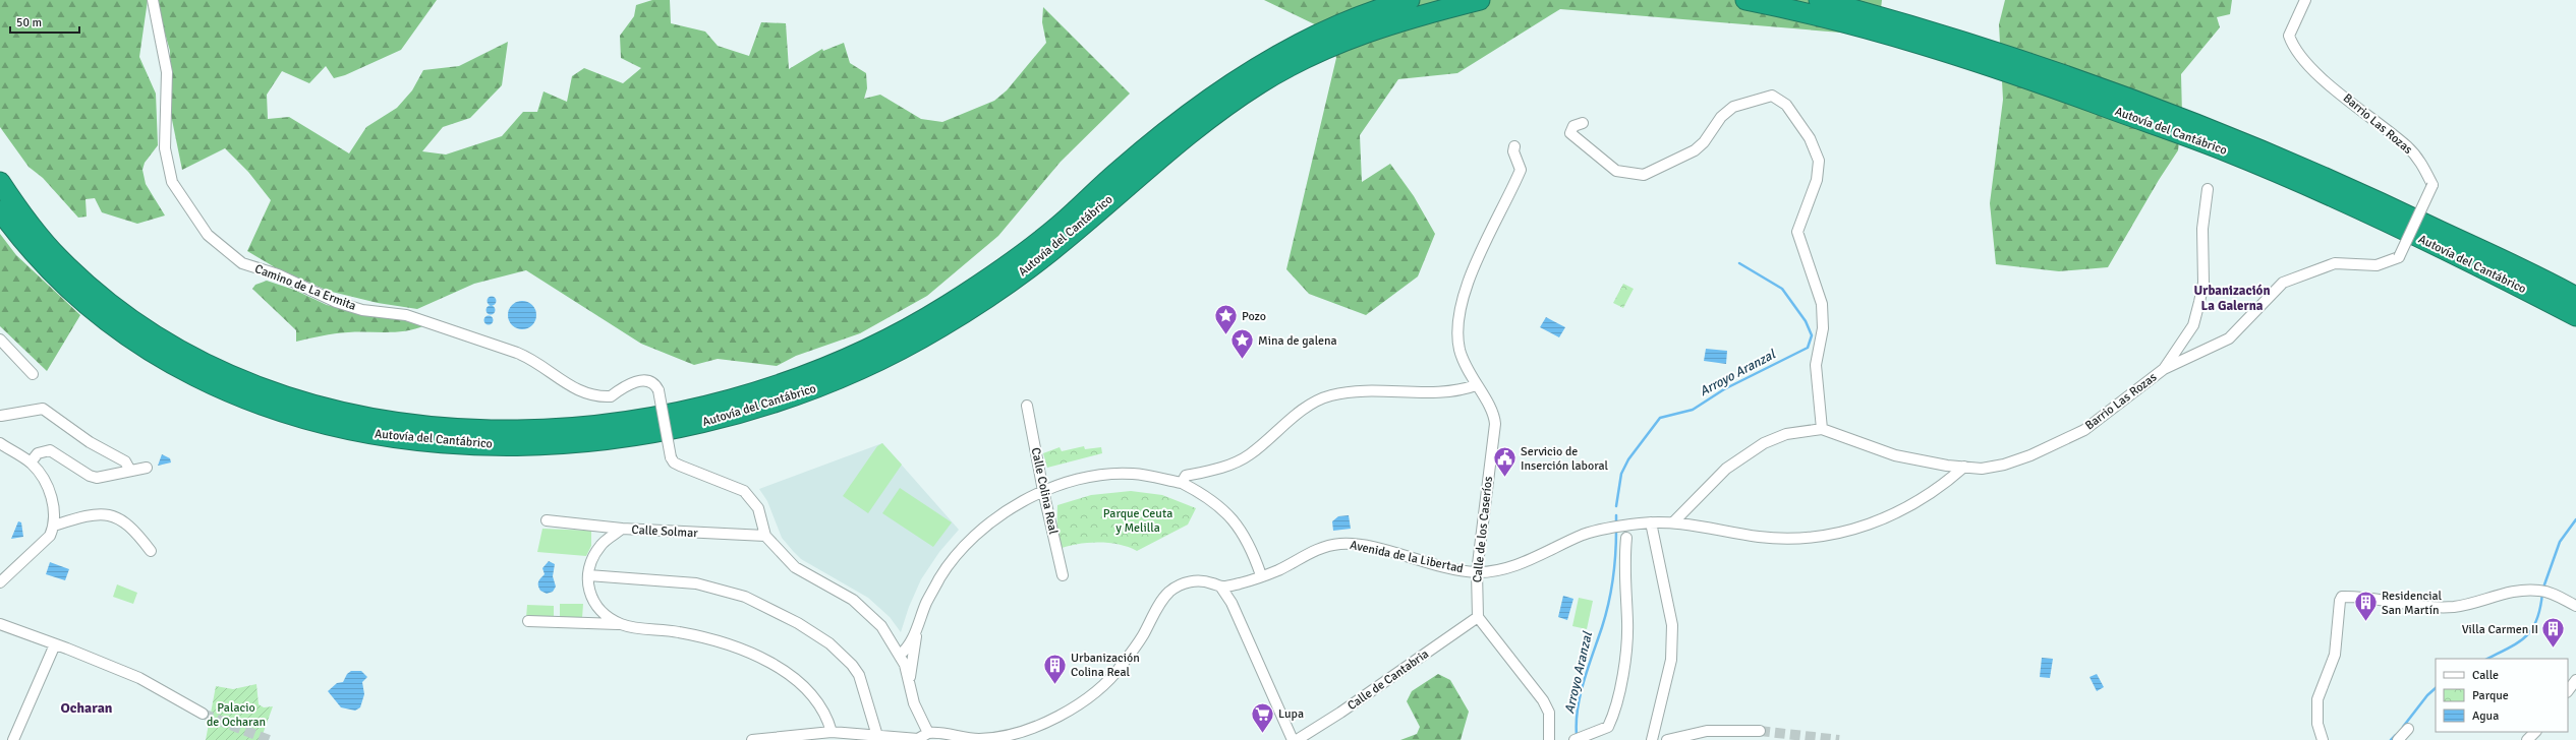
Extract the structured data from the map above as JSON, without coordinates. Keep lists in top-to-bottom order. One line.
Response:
{"streets":{"highway":["Autovía del Cantábrico"],"street":["Barrio Las Rozas","Camino de La Ermita","Calle Colina Real","Calle de los Caseríos","Calle Solmar","Avenida de la Libertad","Calle de Cantabria"]},"crossings":[["Camino de La Ermita","Calle Solmar"],["Calle de los Caseríos","Avenida de la Libertad"],["Calle de los Caseríos","Calle de Cantabria"]],"districts":["Urbanización La Galerna","Ocharan"],"water":["Arroyo Aranzal"],"parks":["Parque Ceuta y Melilla","Palacio de Ocharan"],"places":{"place":["Pozo","Mina de galena"],"public building":["Servicio de Inserción laboral"],"building":["Residencial San Martín","Villa Carmen II","Urbanización Colina Real"],"supermarket":["Lupa"]},"legend":["Calle","Parque","Agua"],"scale_bar":"50 m"}
